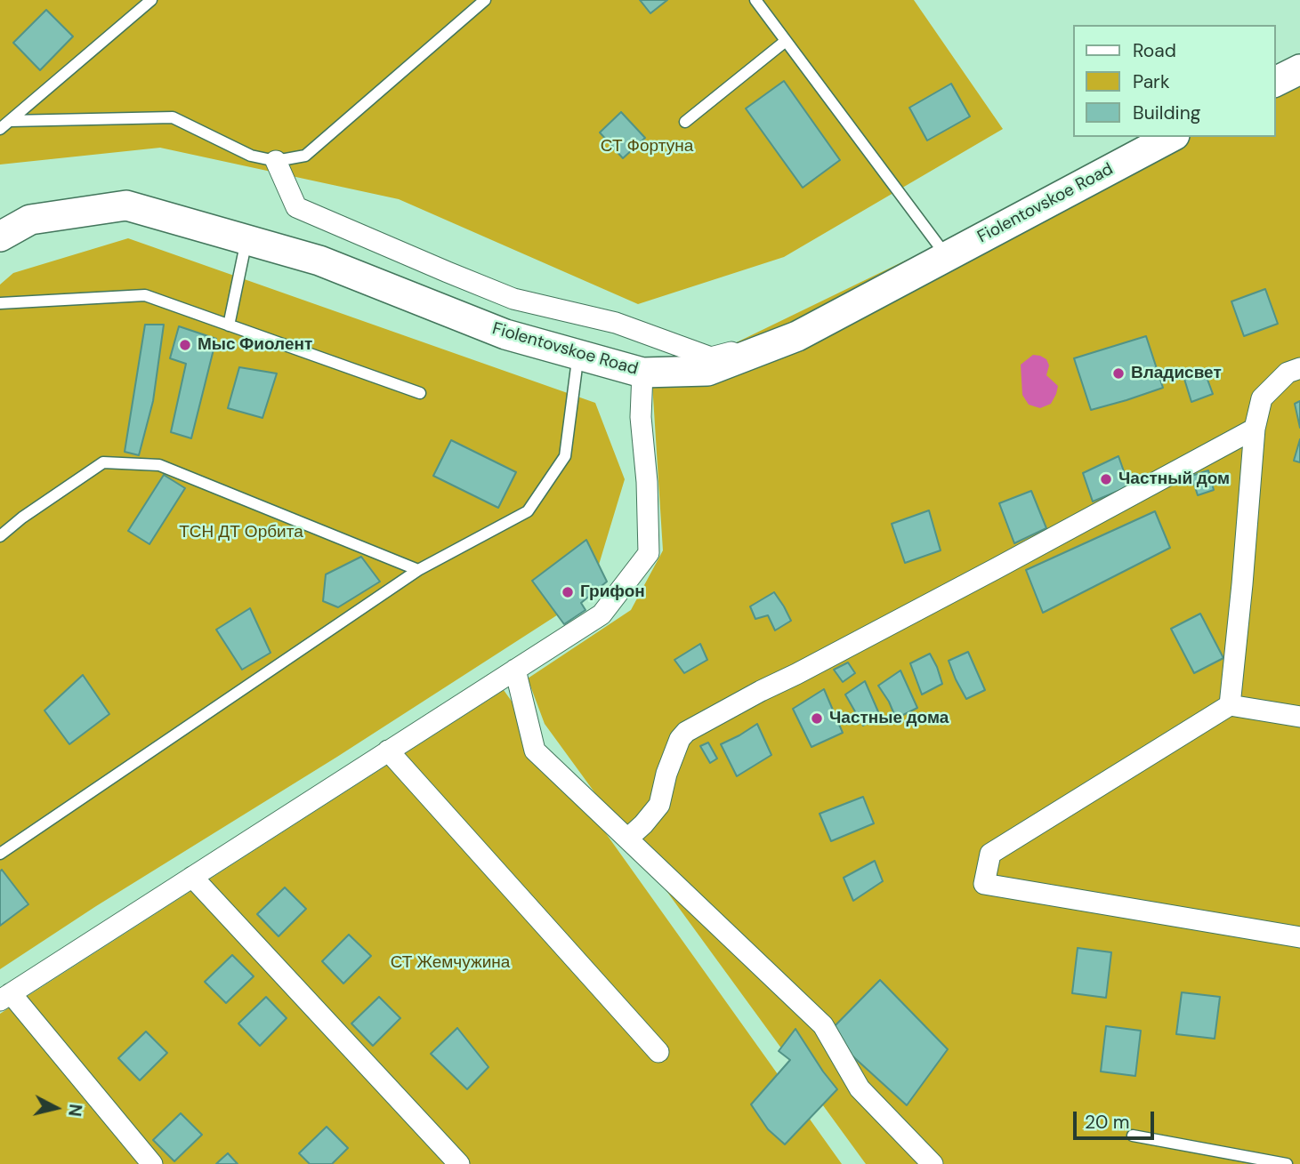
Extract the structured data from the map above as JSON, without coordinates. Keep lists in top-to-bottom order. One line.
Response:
{"streets":{"main road":["Fiolentovskoe Road"]},"parks":["СТ Фортуна","ТСН ДТ Орбита","СТ Жемчужина"],"places":["Мыс Фиолент","Владисвет","Частный дом","Грифон","Частные дома"],"legend":["Road","Park","Building"],"scale_bar":"20 m","north":"right"}
